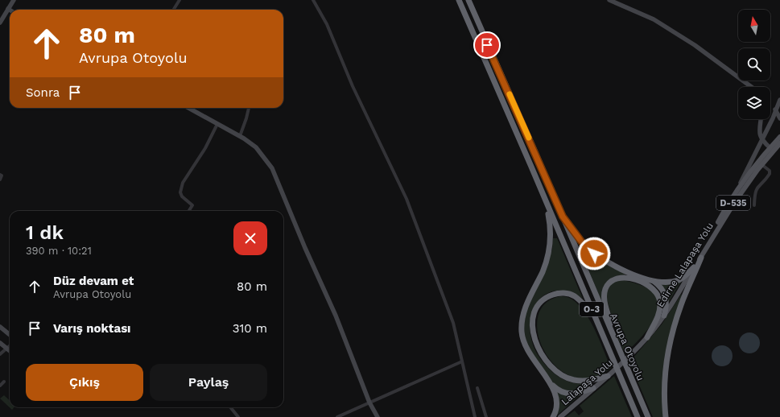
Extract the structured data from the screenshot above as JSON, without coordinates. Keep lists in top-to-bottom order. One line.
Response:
{"streets":{"highway":["O-3","Avrupa Otoyolu"],"main road":["D-535","Edirne Lalapaşa Yolu","Lalapaşa Yolu"]},"crossings":[["D-535","Edirne Lalapaşa Yolu"],["Edirne Lalapaşa Yolu","Lalapaşa Yolu"]],"north":"top","page":{"turn":["80 m","Avrupa Otoyolu"],"then":"Sonra","heading":["1 dk","390 m · 10:21"],"list":[{"name":"Düz devam et","note":"Avrupa Otoyolu","value":"80 m"},{"name":"Varış noktası","value":"310 m"}],"buttons":["Çıkış","Paylaş"]}}
